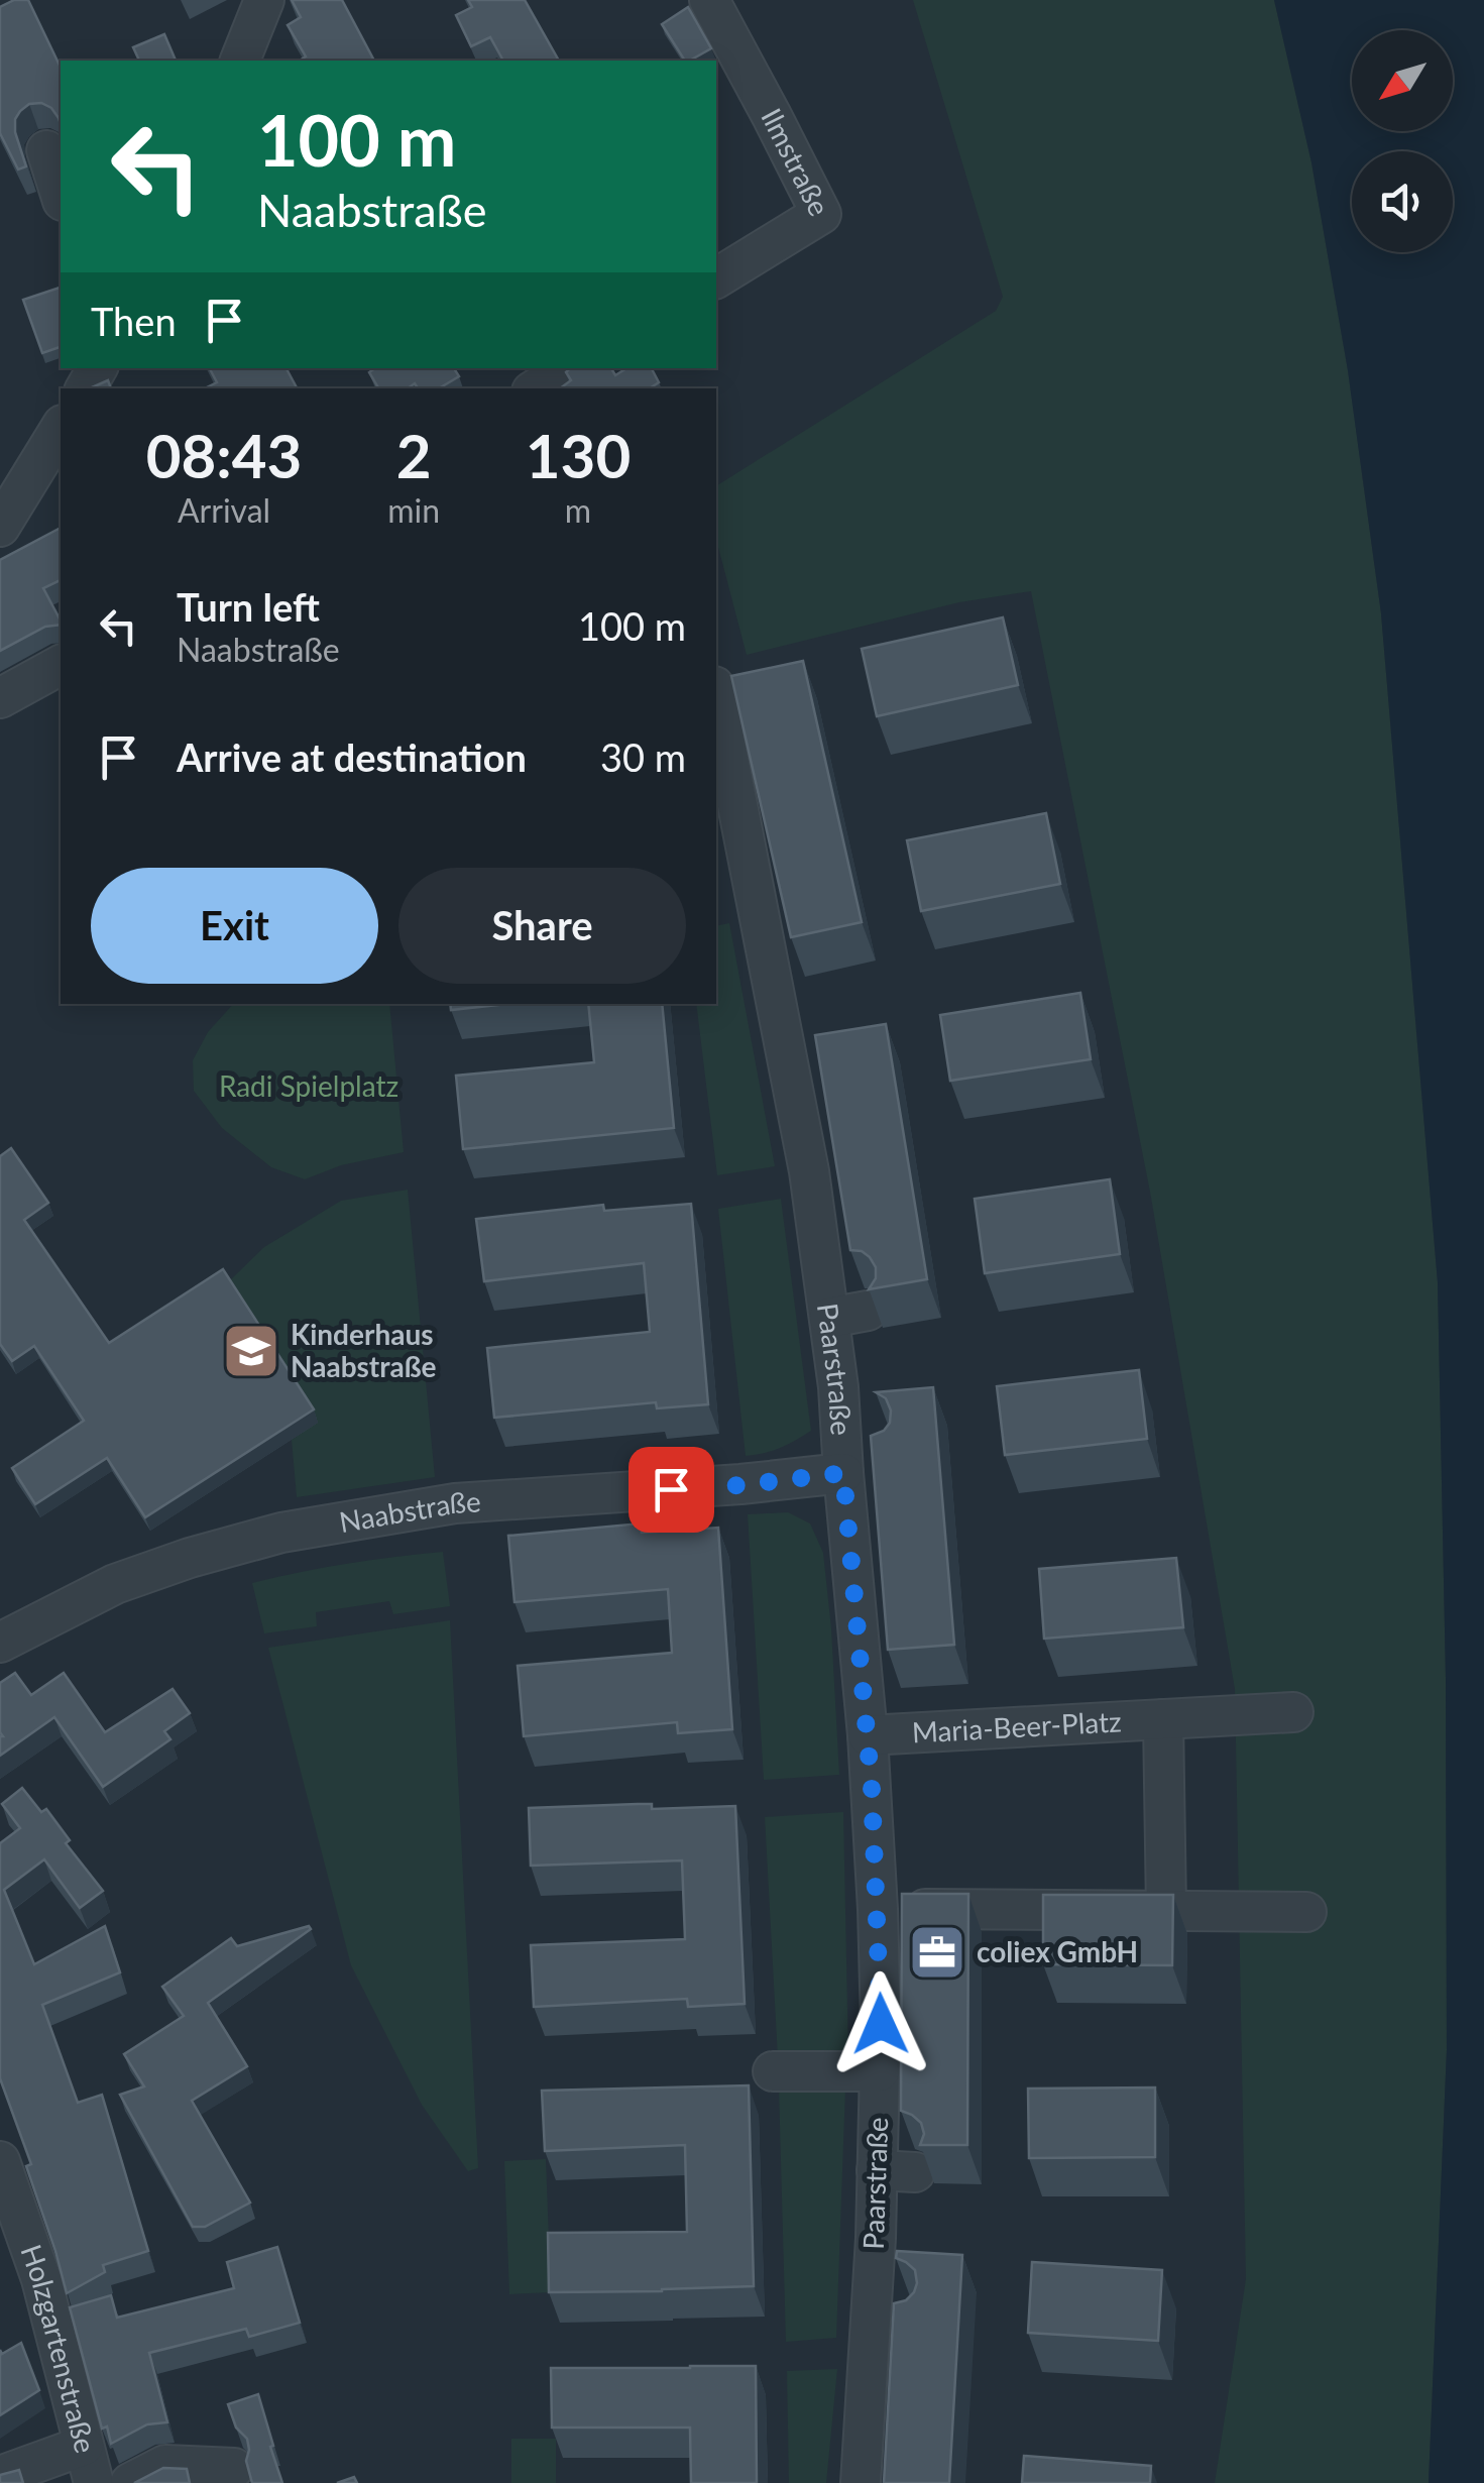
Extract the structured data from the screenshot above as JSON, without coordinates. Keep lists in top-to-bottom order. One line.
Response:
{"streets":{"street":["Ilmstraße","Paarstraße","Naabstraße","Maria-Beer-Platz","Holzgartenstraße"]},"crossings":[["Paarstraße","Naabstraße"],["Paarstraße","Maria-Beer-Platz"]],"parks":["Radi Spielplatz"],"places":{"school or university":["Kinderhaus Naabstraße"],"office":["coliex GmbH"]},"north":"bottom left","page":{"turn":["100 m","Naabstraße"],"then":"Then","eta":["08:43","Arrival","2","min","130","m"],"list":[{"name":"Turn left","note":"Naabstraße","value":"100 m"},{"name":"Arrive at destination","value":"30 m"}],"buttons":["Exit","Share"]}}
